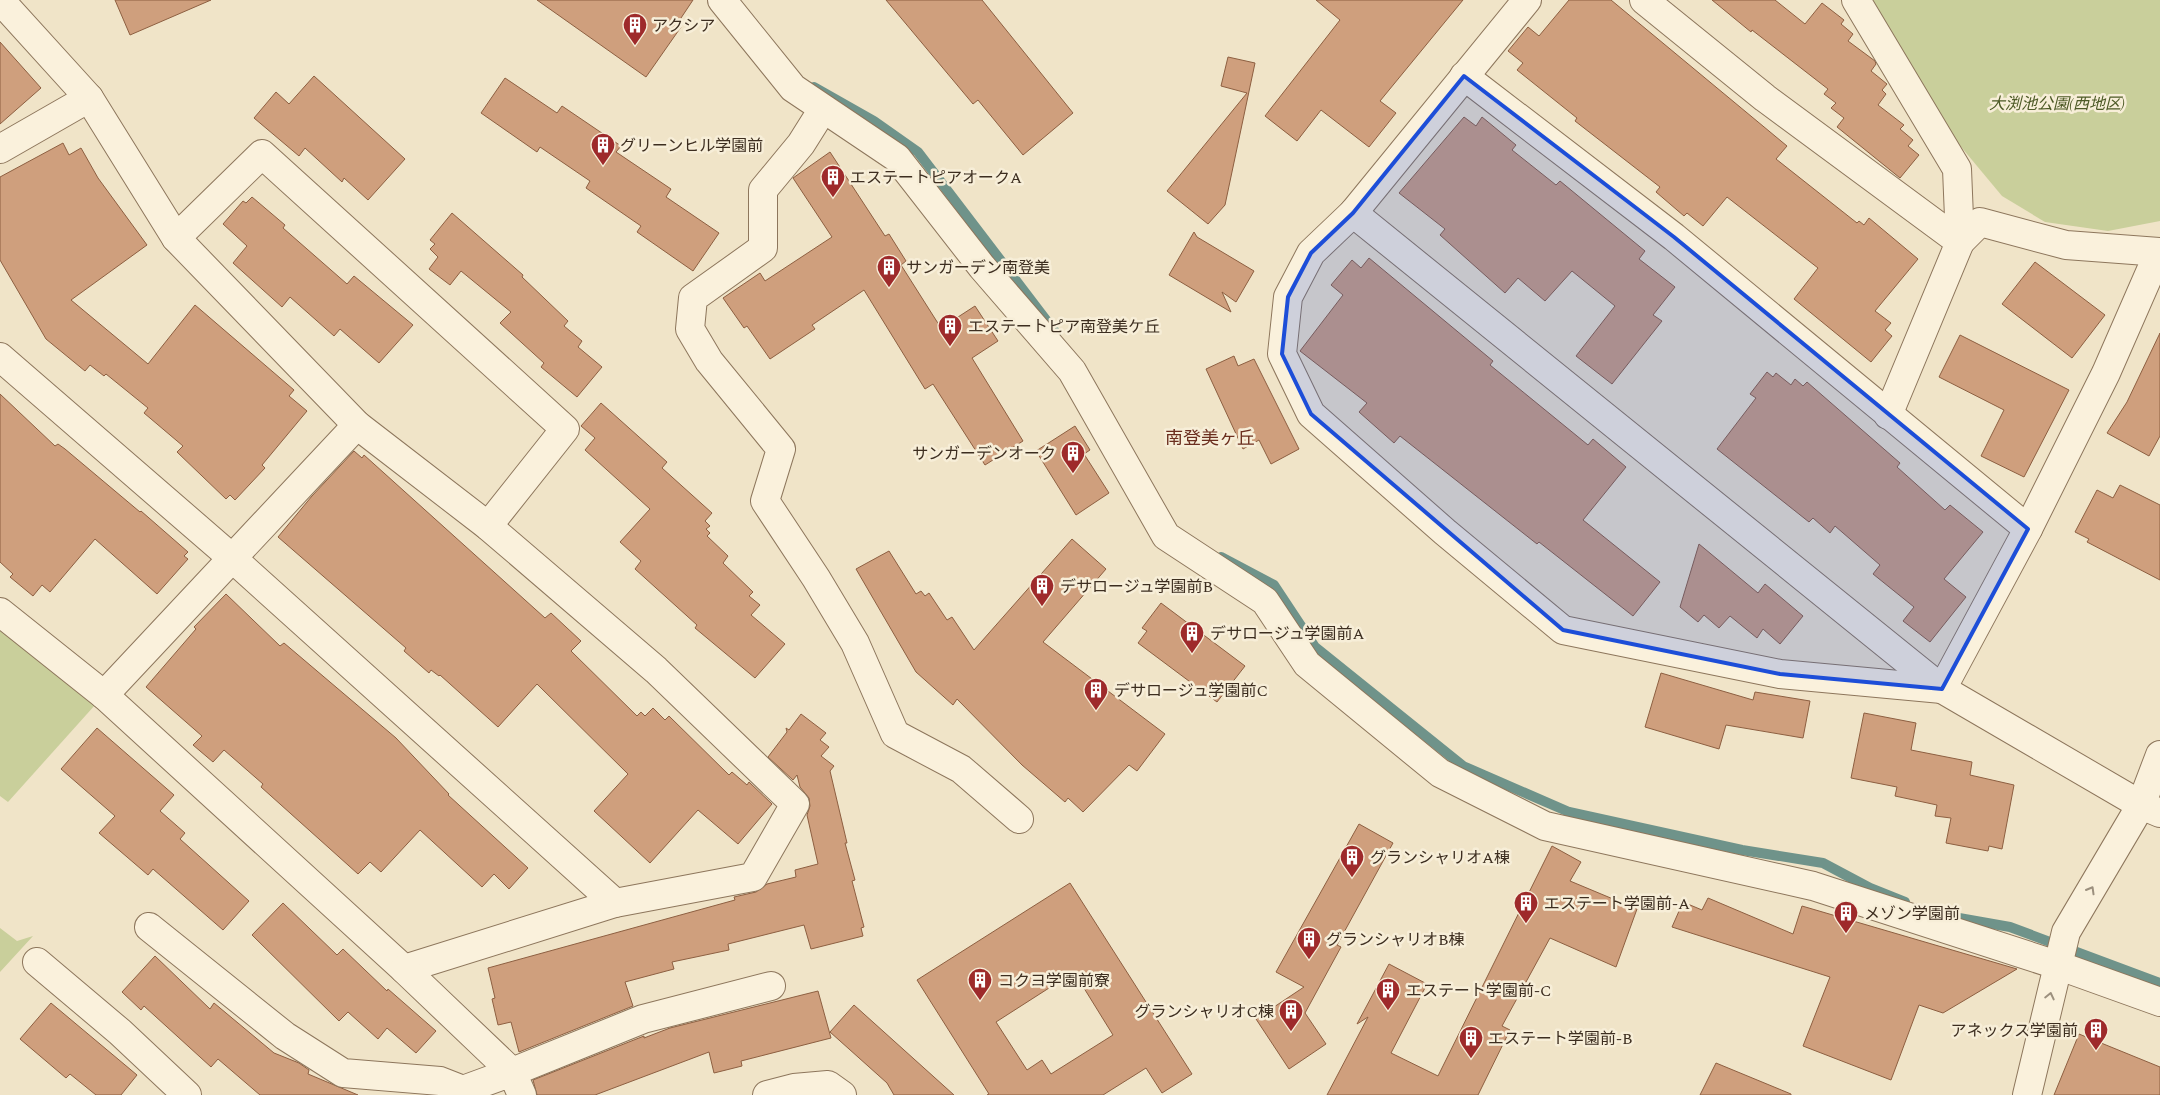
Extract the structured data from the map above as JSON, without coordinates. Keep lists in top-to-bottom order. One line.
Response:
{"districts":["南登美ヶ丘"],"parks":["大渕池公園(西地区)"],"places":{"building":["アクシア","グリーンヒル学園前","エステートピアオークA","サンガーデン南登美","エステートピア南登美ケ丘","サンガーデンオーク","デサロージュ学園前B","デサロージュ学園前A","デサロージュ学園前C","グランシャリオA棟","エステート学園前-A","メゾン学園前","グランシャリオB棟","コクヨ学園前寮","エステート学園前-C","グランシャリオC棟","アネックス学園前","エステート学園前-B"]}}
